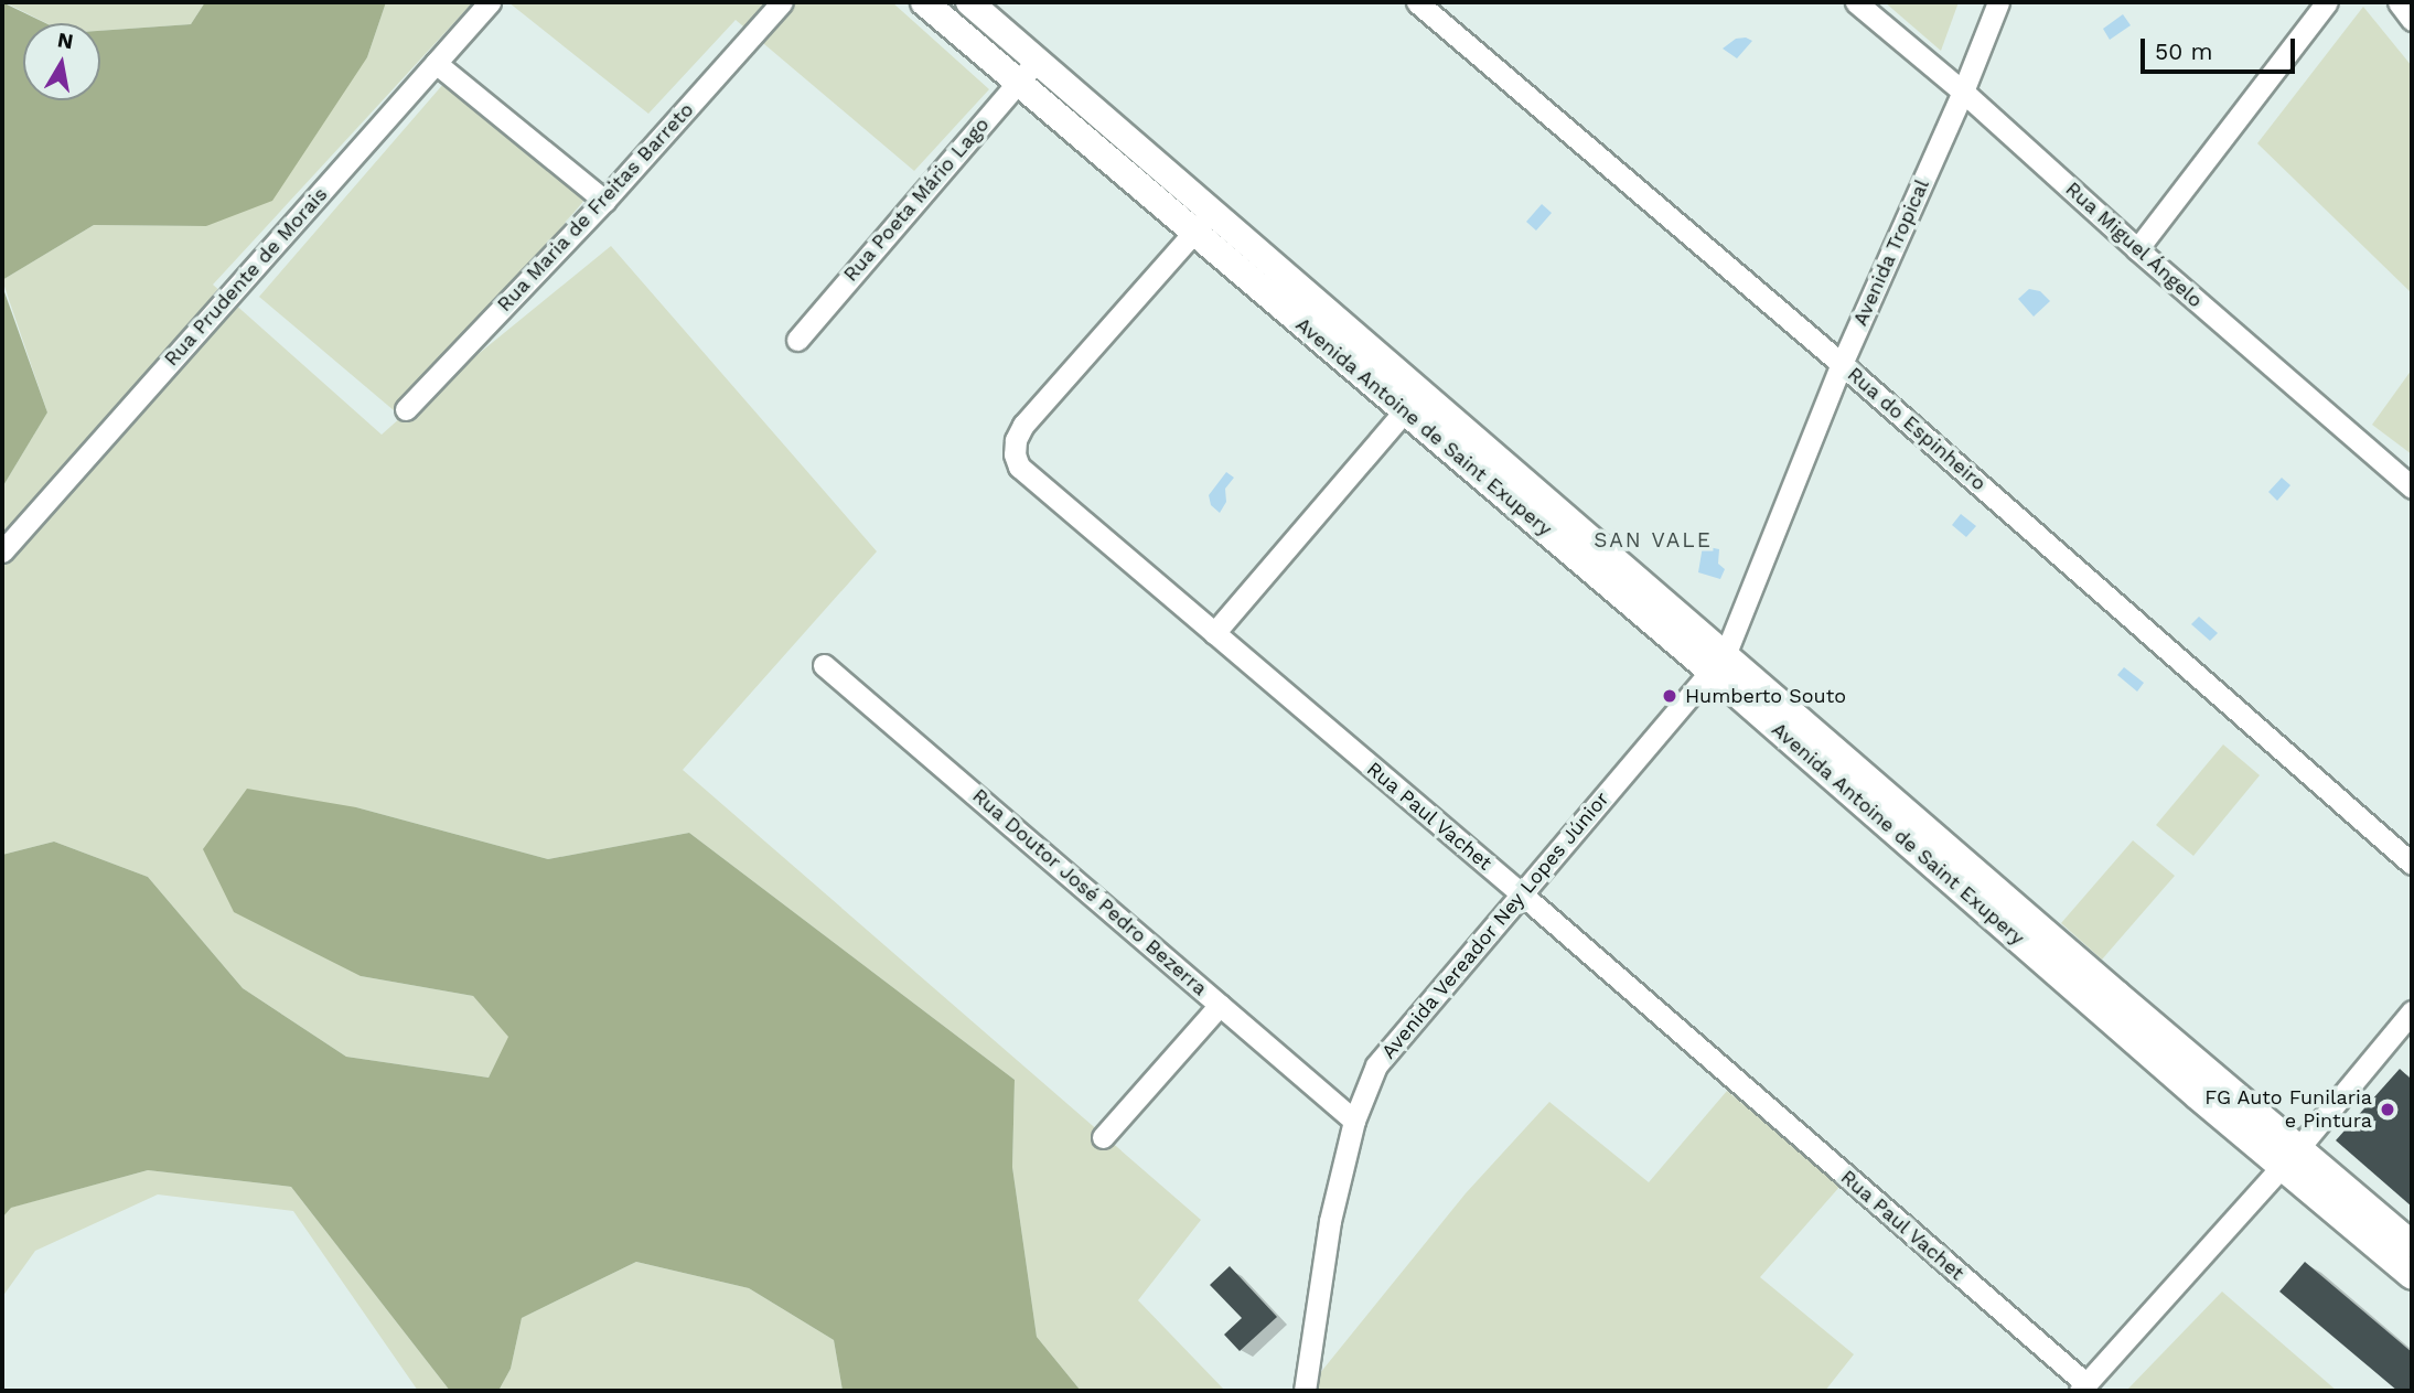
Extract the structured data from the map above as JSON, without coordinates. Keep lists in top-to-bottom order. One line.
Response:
{"streets":{"street":["Rua Poeta Mário Lago","Rua Maria de Freitas Barreto","Rua Miguel Ángelo","Avenida Tropical","Rua Prudente de Morais","Avenida Antoine de Saint Exupery","Rua do Espinheiro","Rua Paul Vachet","Rua Doutor José Pedro Bezerra","Avenida Vereador Ney Lopes Júnior"]},"crossings":[["Rua Poeta Mário Lago","Avenida Antoine de Saint Exupery"],["Rua Miguel Ángelo","Avenida Tropical"],["Avenida Tropical","Avenida Antoine de Saint Exupery"],["Avenida Tropical","Rua do Espinheiro"],["Avenida Tropical","Avenida Vereador Ney Lopes Júnior"],["Avenida Antoine de Saint Exupery","Rua Paul Vachet"],["Avenida Antoine de Saint Exupery","Avenida Vereador Ney Lopes Júnior"],["Rua Paul Vachet","Avenida Vereador Ney Lopes Júnior"],["Rua Doutor José Pedro Bezerra","Avenida Vereador Ney Lopes Júnior"]],"districts":["SAN VALE"],"places":["Humberto Souto","FG Auto Funilaria e Pintura"],"scale_bar":"50 m","north":"top"}
